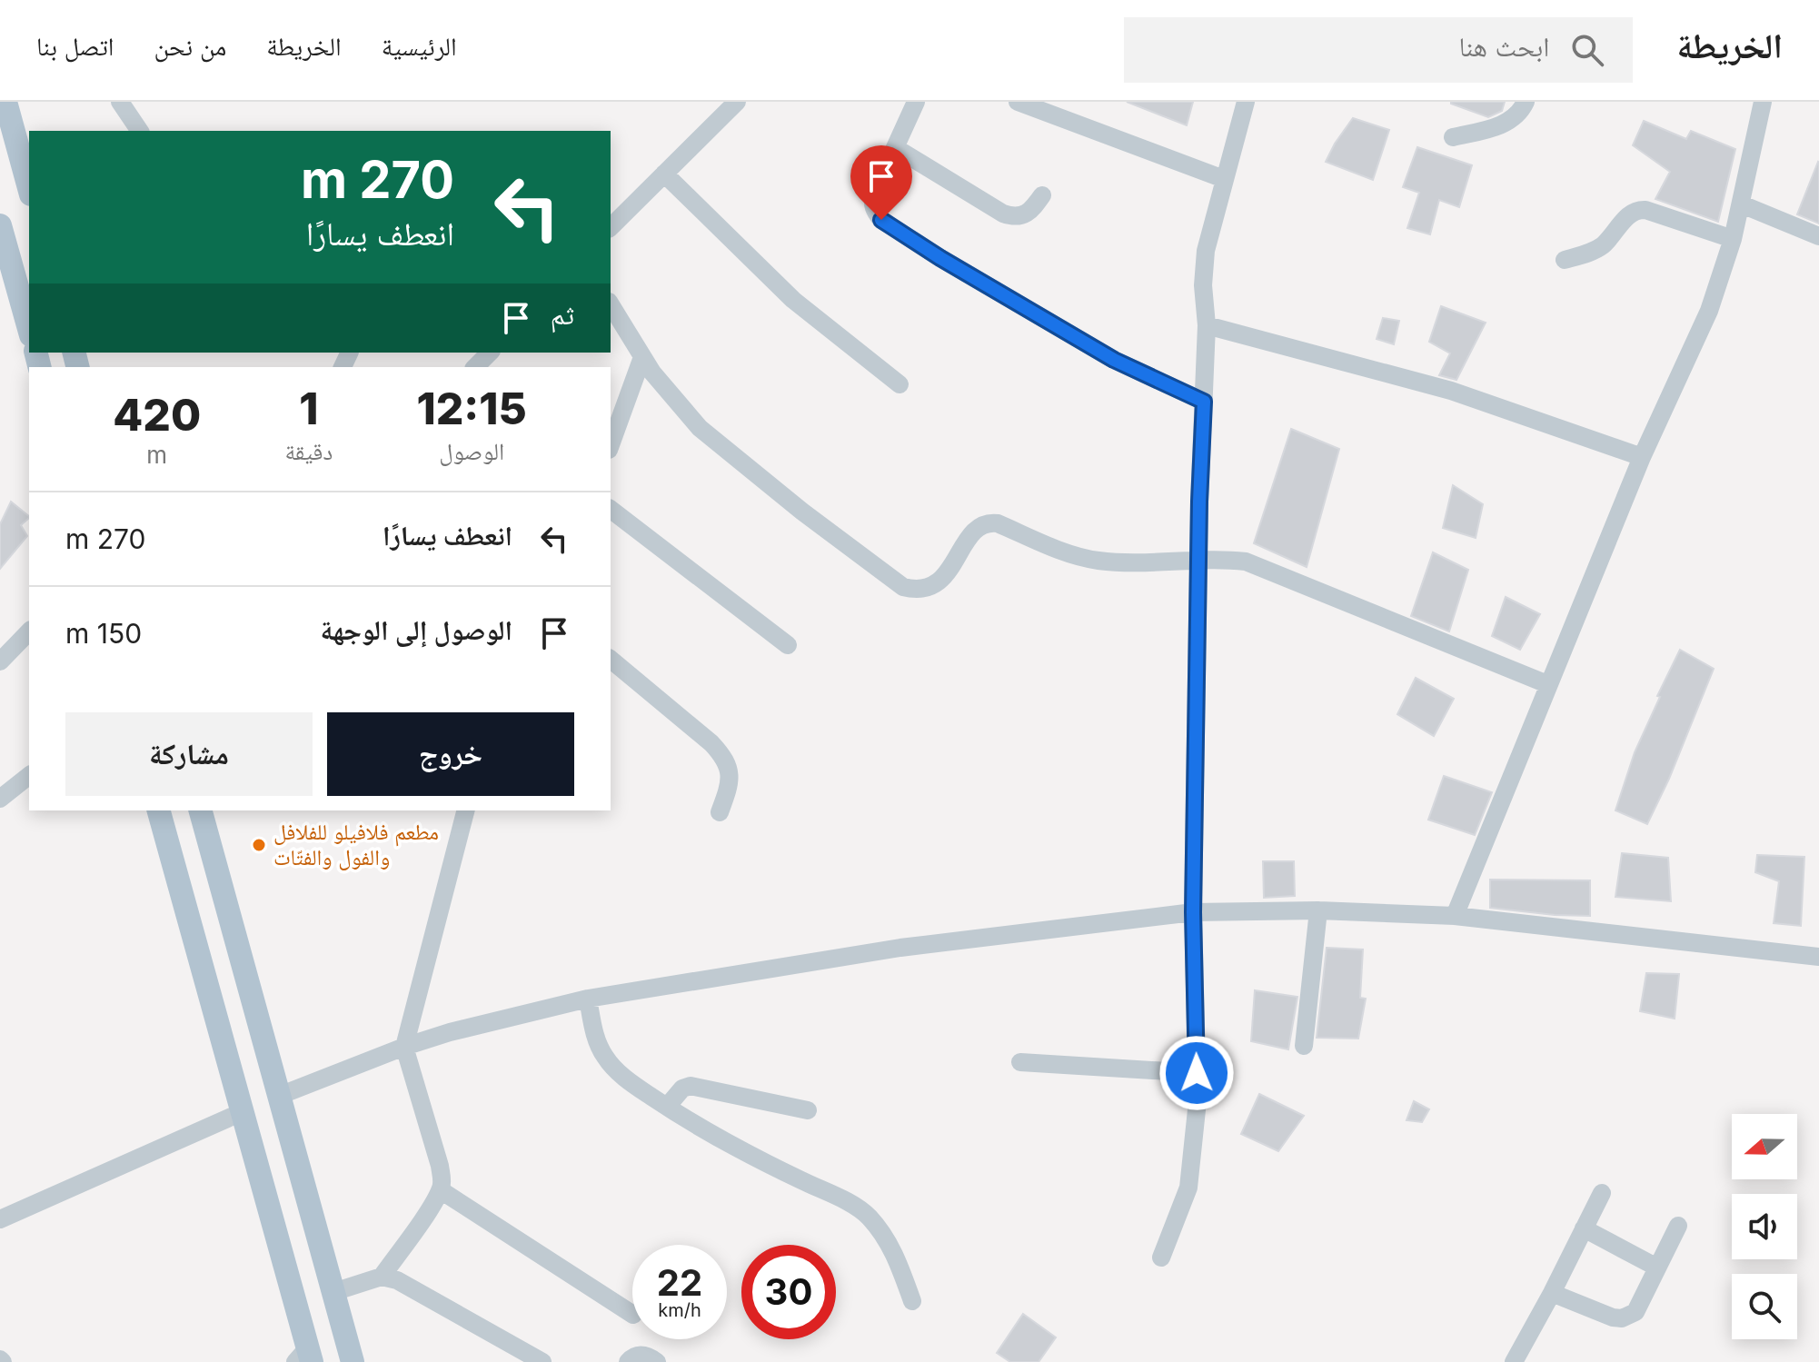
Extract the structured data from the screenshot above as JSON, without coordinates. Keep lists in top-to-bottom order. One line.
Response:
{"places":["مطعم فلافيلو للفلافل والفول والفتّات"],"north":"left","page":{"header":"الخريطة","search":"ابحث هنا","nav":["الرئيسية","الخريطة","من نحن","اتصل بنا"],"turn":["270 m","انعطف يسارًا"],"then":"ثم","eta":["12:15","الوصول","1","دقيقة","420","m"],"list":[{"name":"انعطف يسارًا","value":"270 m"},{"name":"الوصول إلى الوجهة","value":"150 m"}],"buttons":["خروج","مشاركة"],"speed":"22 km/h","limit":"30"}}
